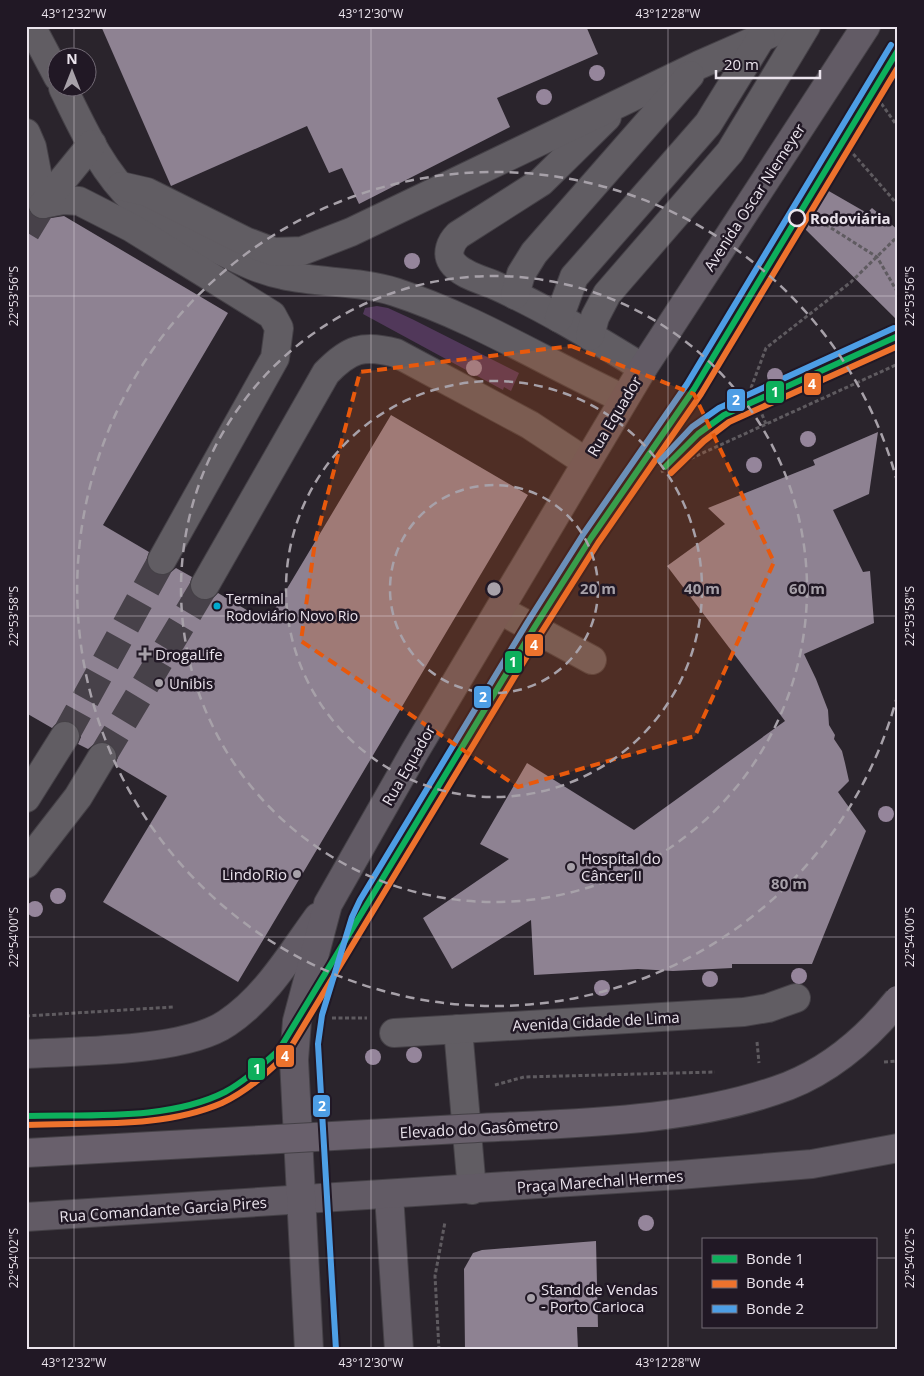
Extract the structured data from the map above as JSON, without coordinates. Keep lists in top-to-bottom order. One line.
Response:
{"streets":{"highway":["Elevado do Gasômetro"],"main road":["Avenida Oscar Niemeyer","Rua Equador","Praça Marechal Hermes","Rua Comandante Garcia Pires"],"lane":["Avenida Cidade de Lima"]},"crossings":[["Avenida Oscar Niemeyer","Rua Equador"],["Rua Equador","Praça Marechal Hermes"],["Rua Equador","Rua Comandante Garcia Pires"],["Praça Marechal Hermes","Rua Comandante Garcia Pires"]],"places":{"other":["Rodoviária","Terminal Rodoviário Novo Rio","Unibis","Hospital do Câncer II","Lindo Rio","Stand de Vendas - Porto Carioca"],"health":["DrogaLife"]},"lines":["tram line 2","tram line 1","tram line 4"],"legend":["Bonde 1","Bonde 4","Bonde 2"],"scale_bar":"20 m","north":"top","coordinates":["43°12'32\"W","43°12'30\"W","43°12'28\"W","22°53'56\"S","22°53'58\"S","22°54'00\"S","22°54'02\"S"],"rings":["20 m","40 m","60 m","80 m"]}
